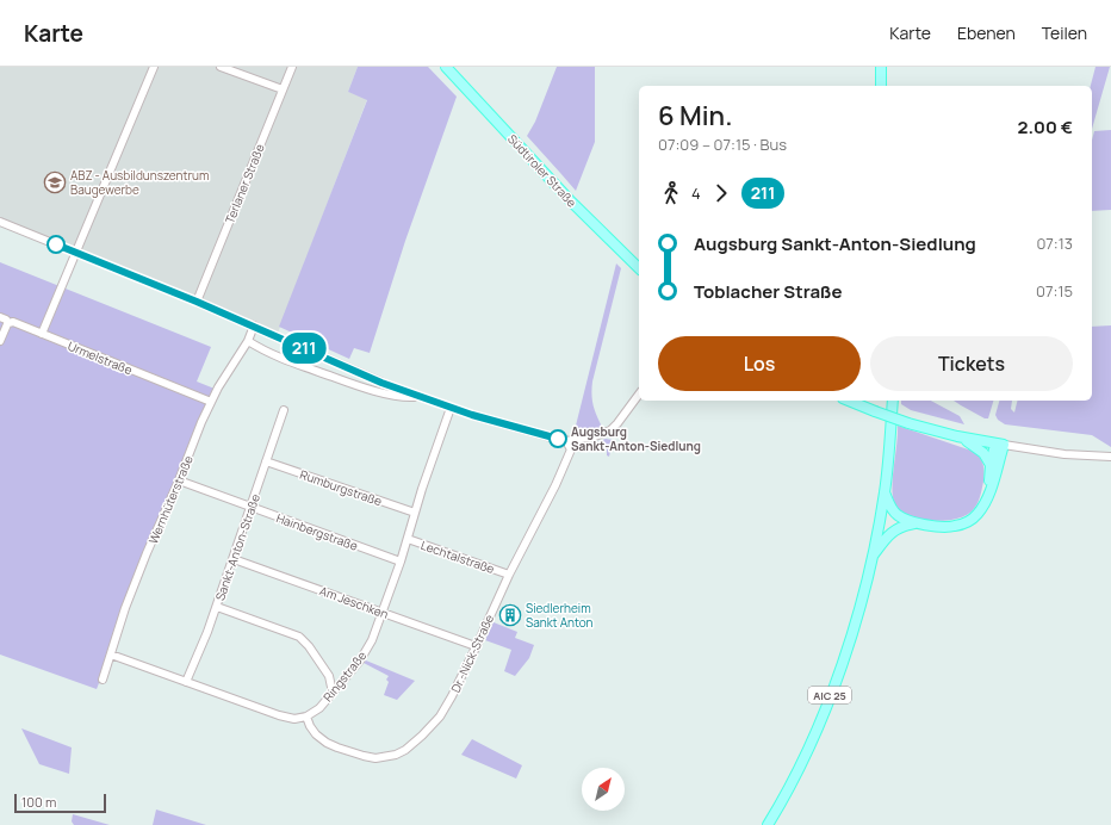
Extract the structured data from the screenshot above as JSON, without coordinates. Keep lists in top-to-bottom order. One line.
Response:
{"streets":{"main road":["Südtiroler Straße","AIC 25"],"street":["Terlaner Straße","Urmelstraße","Rumburgstraße","Wernhüterstraße","Hainbergstraße","Sankt-Anton-Straße","Lechtalstraße","Am Jeschken","Dr.-Nick-Straße","Ringstraße"]},"crossings":[["Urmelstraße","Wernhüterstraße"],["Rumburgstraße","Sankt-Anton-Straße"],["Rumburgstraße","Ringstraße"],["Wernhüterstraße","Hainbergstraße"],["Hainbergstraße","Sankt-Anton-Straße"],["Hainbergstraße","Ringstraße"],["Sankt-Anton-Straße","Am Jeschken"],["Lechtalstraße","Dr.-Nick-Straße"],["Lechtalstraße","Ringstraße"],["Am Jeschken","Dr.-Nick-Straße"],["Am Jeschken","Ringstraße"],["Dr.-Nick-Straße","Ringstraße"]],"places":{"school or university":["ABZ - Ausbildunszentrum Baugewerbe"],"other":["Augsburg Sankt-Anton-Siedlung"],"building":["Siedlerheim Sankt Anton"]},"lines":["bus line 211"],"scale_bar":"100 m","north":"top right","page":{"header":"Karte","nav":["Karte","Ebenen","Teilen"],"on_map":"211","heading":["6 Min.","07:09 – 07:15 · Bus","2.00 €"],"legs":["4","211"],"list":[{"name":"Augsburg Sankt-Anton-Siedlung","value":"07:13"},{"name":"Toblacher Straße","value":"07:15"}],"buttons":["Los","Tickets"],"scale":"100 m"}}
